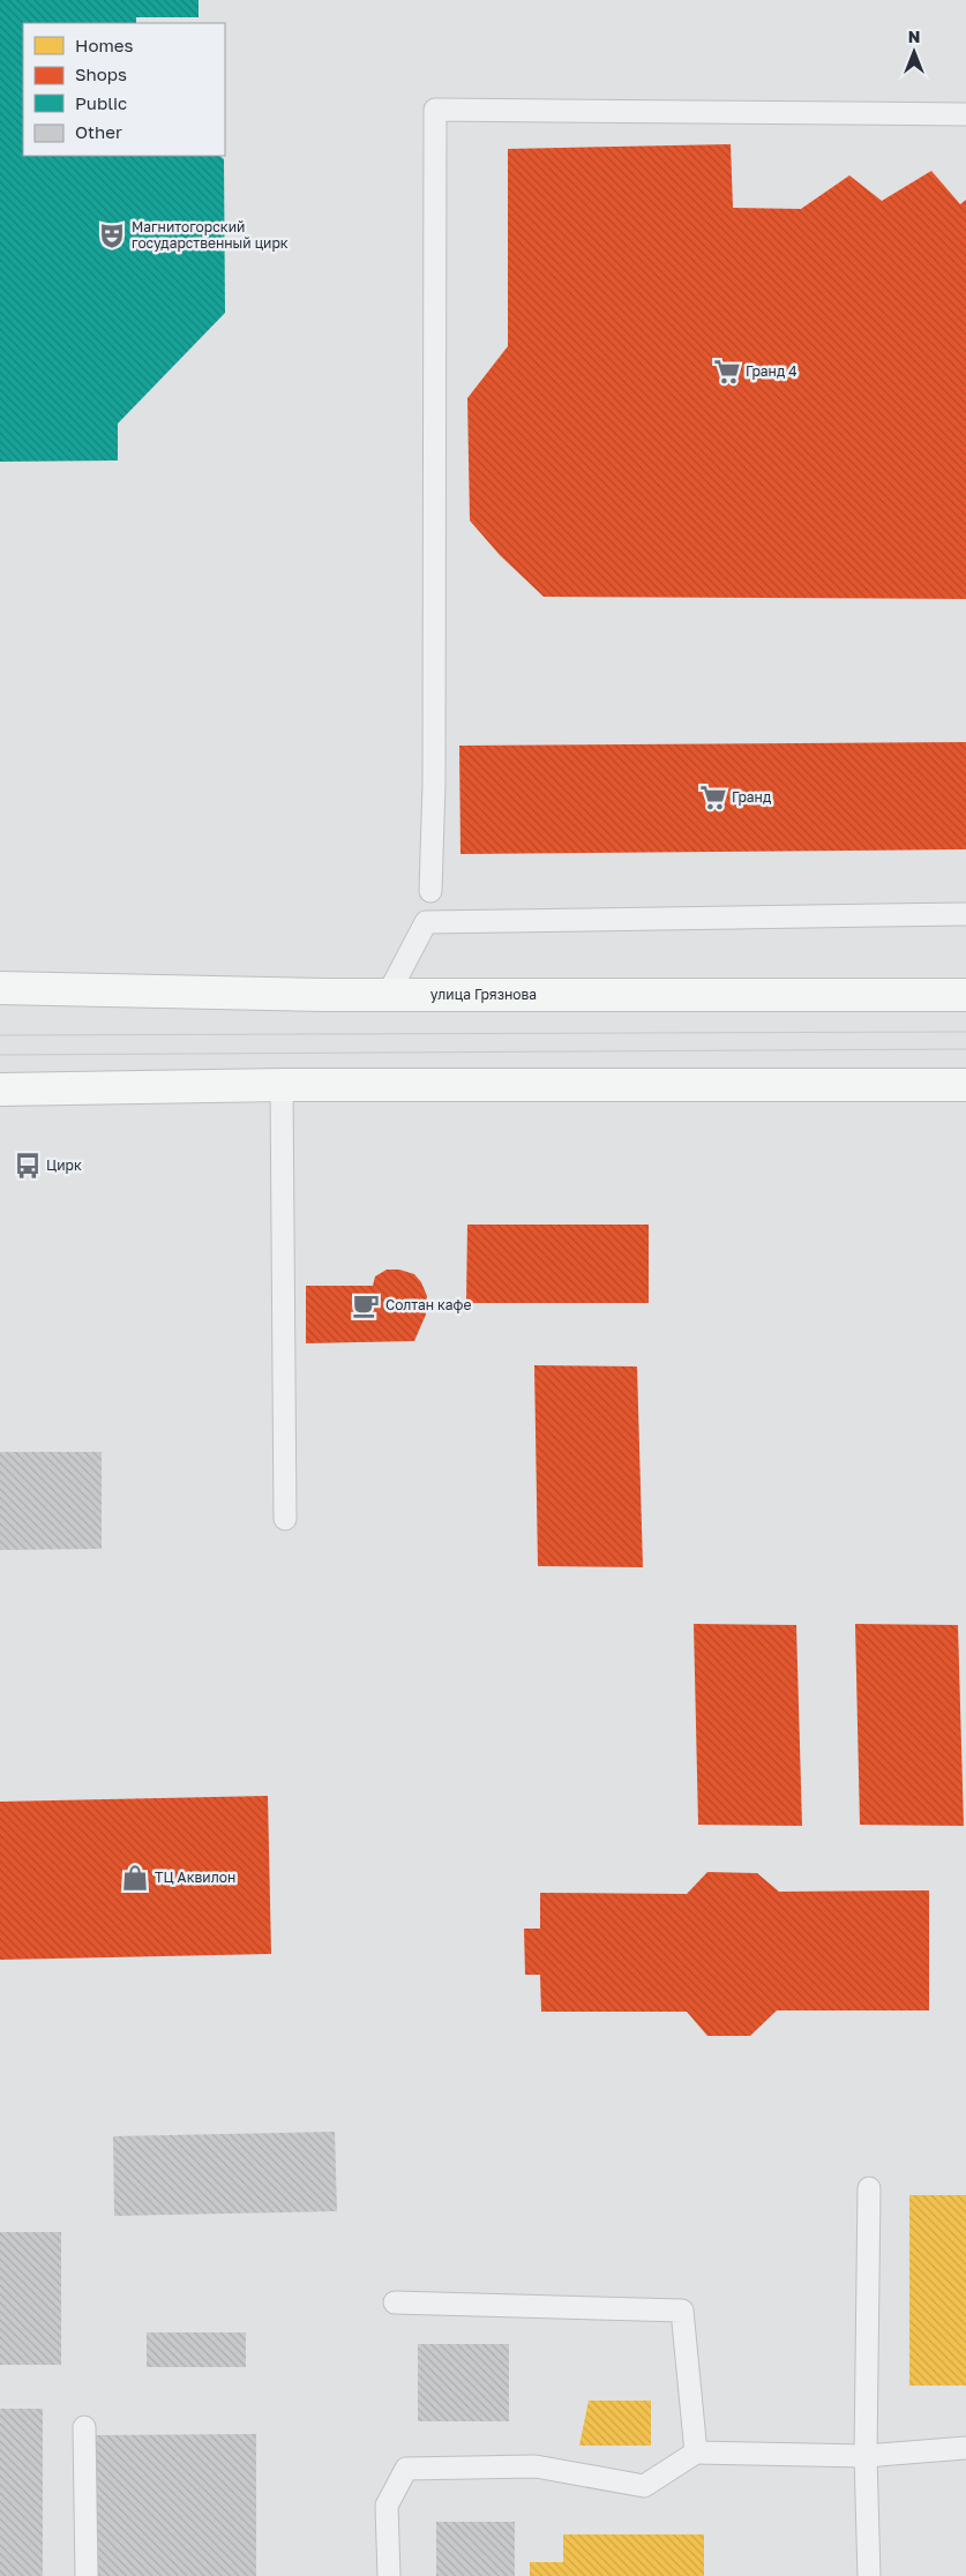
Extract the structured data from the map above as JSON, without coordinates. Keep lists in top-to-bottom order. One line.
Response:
{"streets":{"main road":["улица Грязнова"]},"places":{"theatre":["Магнитогорский государственный цирк"],"supermarket":["Гранд 4","Гранд"],"bus stop":["Цирк"],"cafe":["Солтан кафе"],"shop":["ТЦ Аквилон"]},"legend":["Homes","Shops","Public","Other"],"north":"top"}
